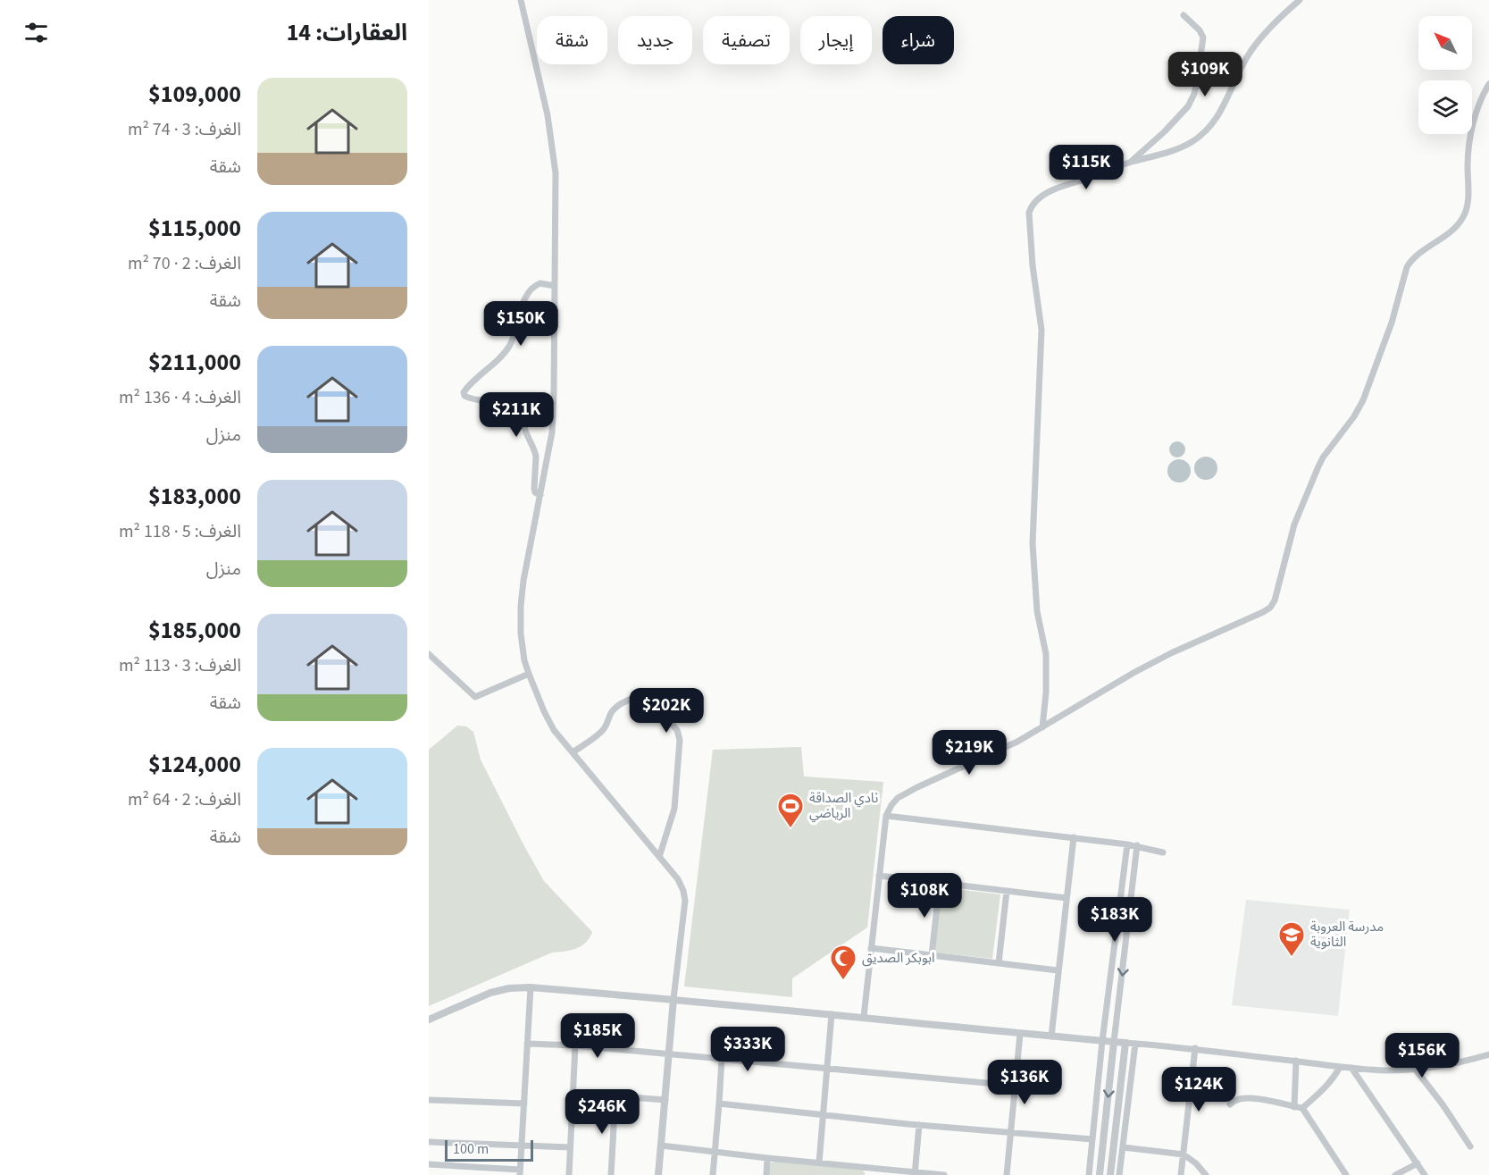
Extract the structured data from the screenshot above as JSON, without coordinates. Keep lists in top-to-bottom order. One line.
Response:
{"places":{"sports":["نادي الصداقة الرياضي"],"school or university":["مدرسة العروبة الثانوية"],"mosque":["ابوبكر الصديق"]},"scale_bar":"100 m","north":"top left","page":{"heading":"العقارات: 14","chip":["شراء","إيجار","تصفية","جديد","شقة"],"price":["$109K","$115K","$150K","$211K","$202K","$219K","$108K","$183K","$185K","$333K","$156K","$136K","$124K","$246K"],"list":[{"name":"$109,000","note":"الغرف: 3 · 74 m² · شقة"},{"name":"$115,000","note":"الغرف: 2 · 70 m² · شقة"},{"name":"$211,000","note":"الغرف: 4 · 136 m² · منزل"},{"name":"$183,000","note":"الغرف: 5 · 118 m² · منزل"},{"name":"$185,000","note":"الغرف: 3 · 113 m² · شقة"},{"name":"$124,000","note":"الغرف: 2 · 64 m² · شقة"}],"scale":"100 m"}}
